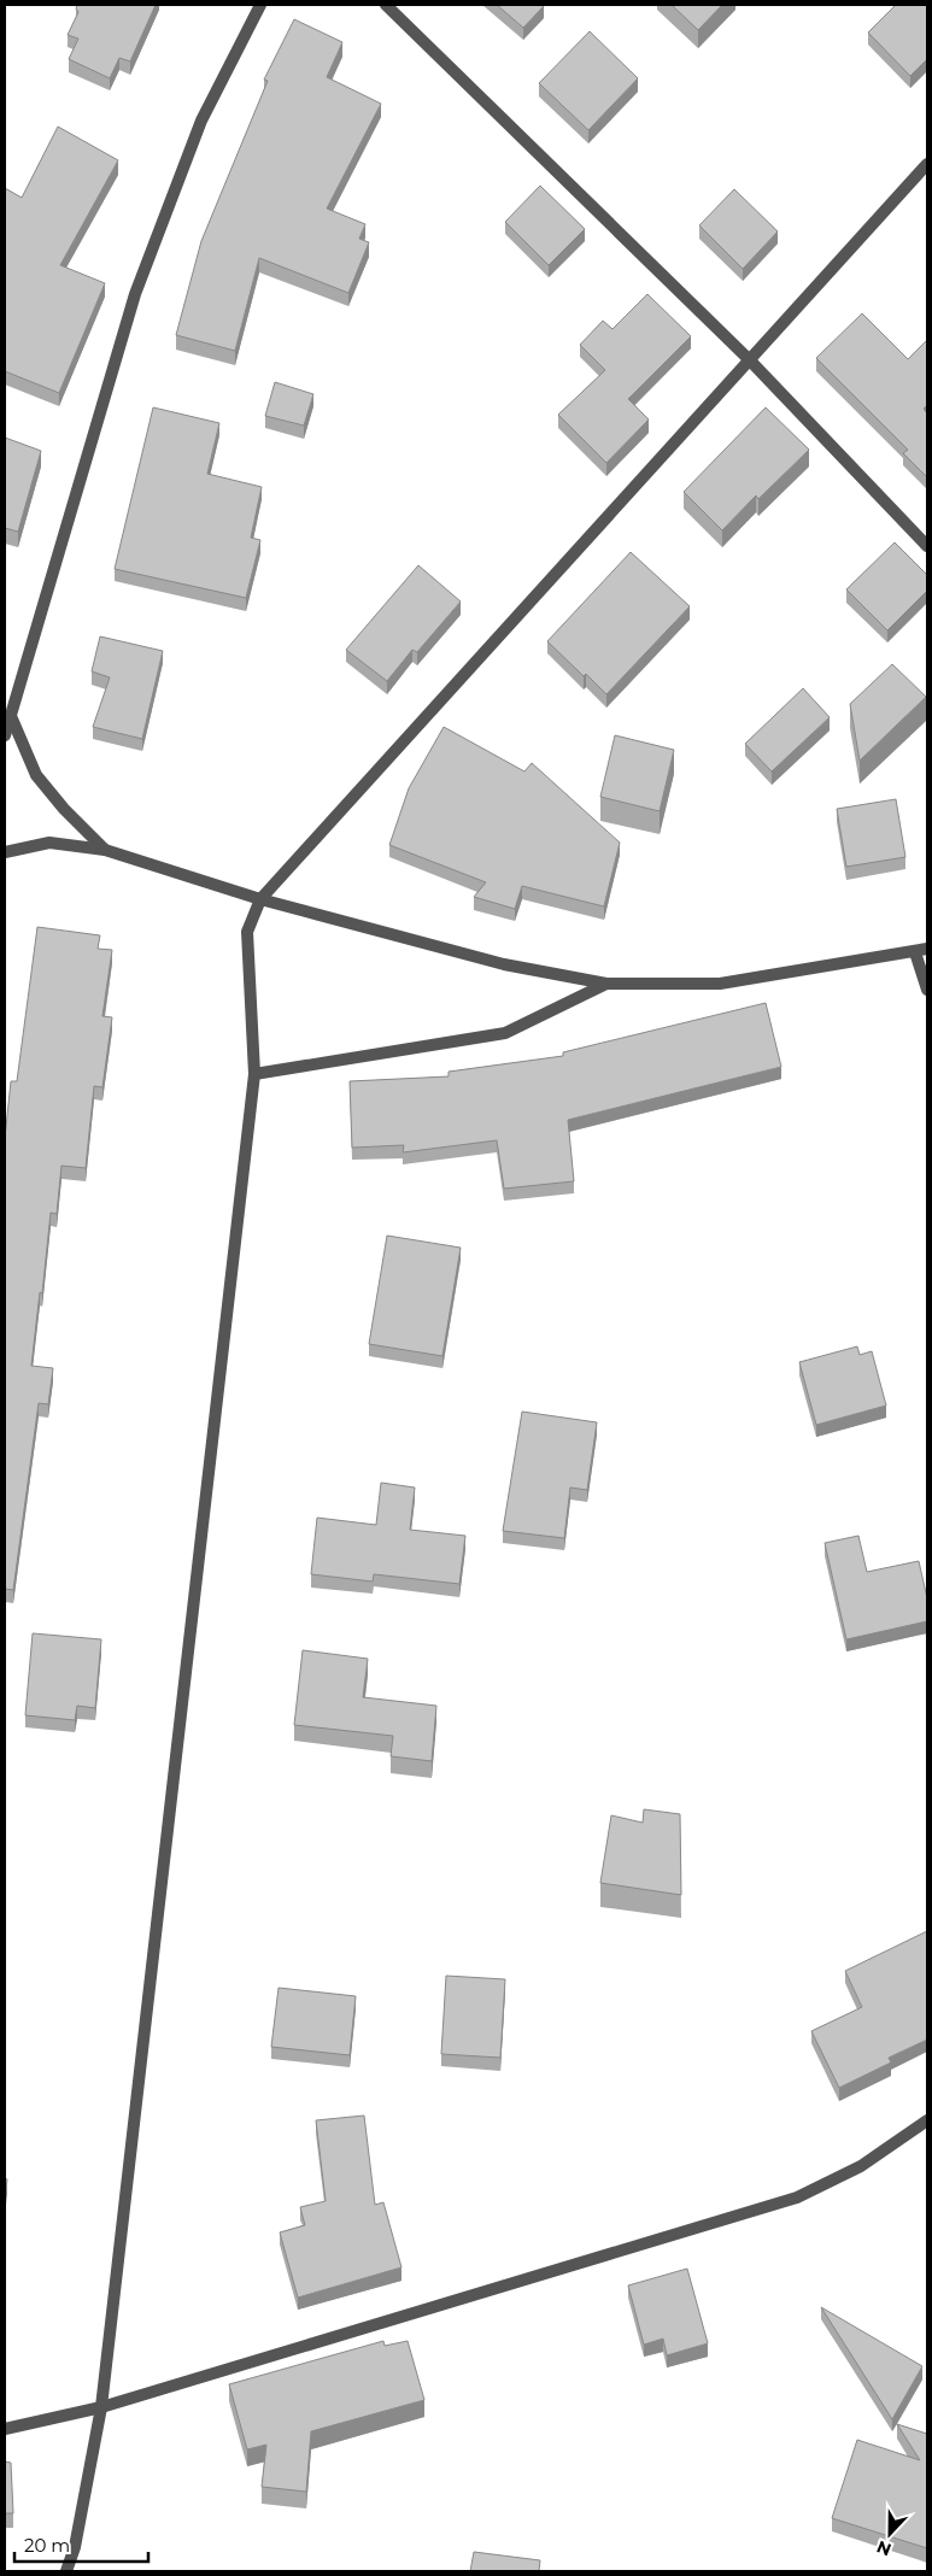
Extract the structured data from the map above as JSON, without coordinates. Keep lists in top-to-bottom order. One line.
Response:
{"scale_bar":"20 m","north":"bottom"}
